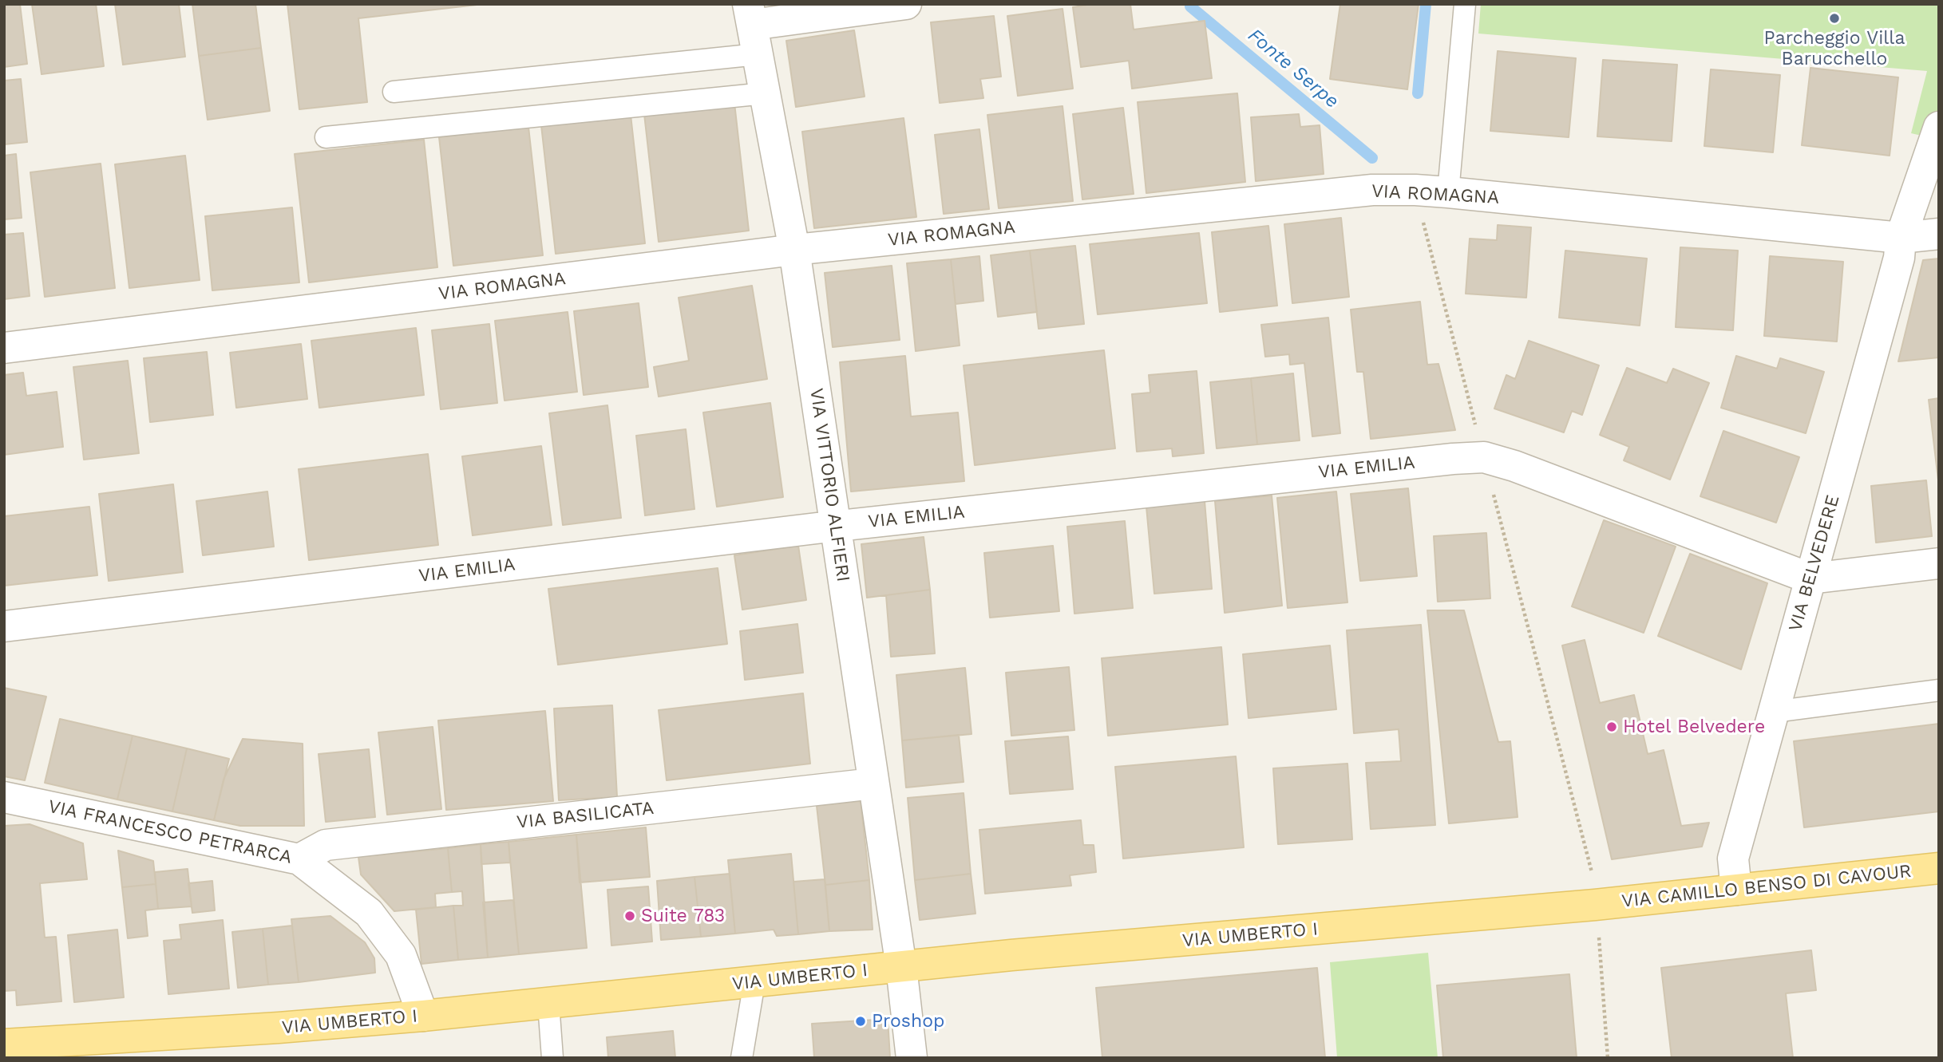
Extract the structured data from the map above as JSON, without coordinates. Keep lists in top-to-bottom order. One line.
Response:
{"streets":{"main road":["VIA CAMILLO BENSO DI CAVOUR","VIA UMBERTO I"],"street":["VIA ROMAGNA","VIA EMILIA","VIA VITTORIO ALFIERI","VIA BELVEDERE","VIA BASILICATA","VIA FRANCESCO PETRARCA"]},"crossings":[["VIA ROMAGNA","VIA VITTORIO ALFIERI"],["VIA ROMAGNA","VIA BELVEDERE"],["VIA EMILIA","VIA VITTORIO ALFIERI"],["VIA EMILIA","VIA BELVEDERE"],["VIA VITTORIO ALFIERI","VIA BASILICATA"],["VIA VITTORIO ALFIERI","VIA UMBERTO I"],["VIA BELVEDERE","VIA CAMILLO BENSO DI CAVOUR"],["VIA BASILICATA","VIA FRANCESCO PETRARCA"],["VIA FRANCESCO PETRARCA","VIA UMBERTO I"],["VIA CAMILLO BENSO DI CAVOUR","VIA UMBERTO I"]],"water":["Fonte Serpe"],"places":["Parcheggio Villa Barucchello","Hotel Belvedere","Suite 783","Proshop"]}
